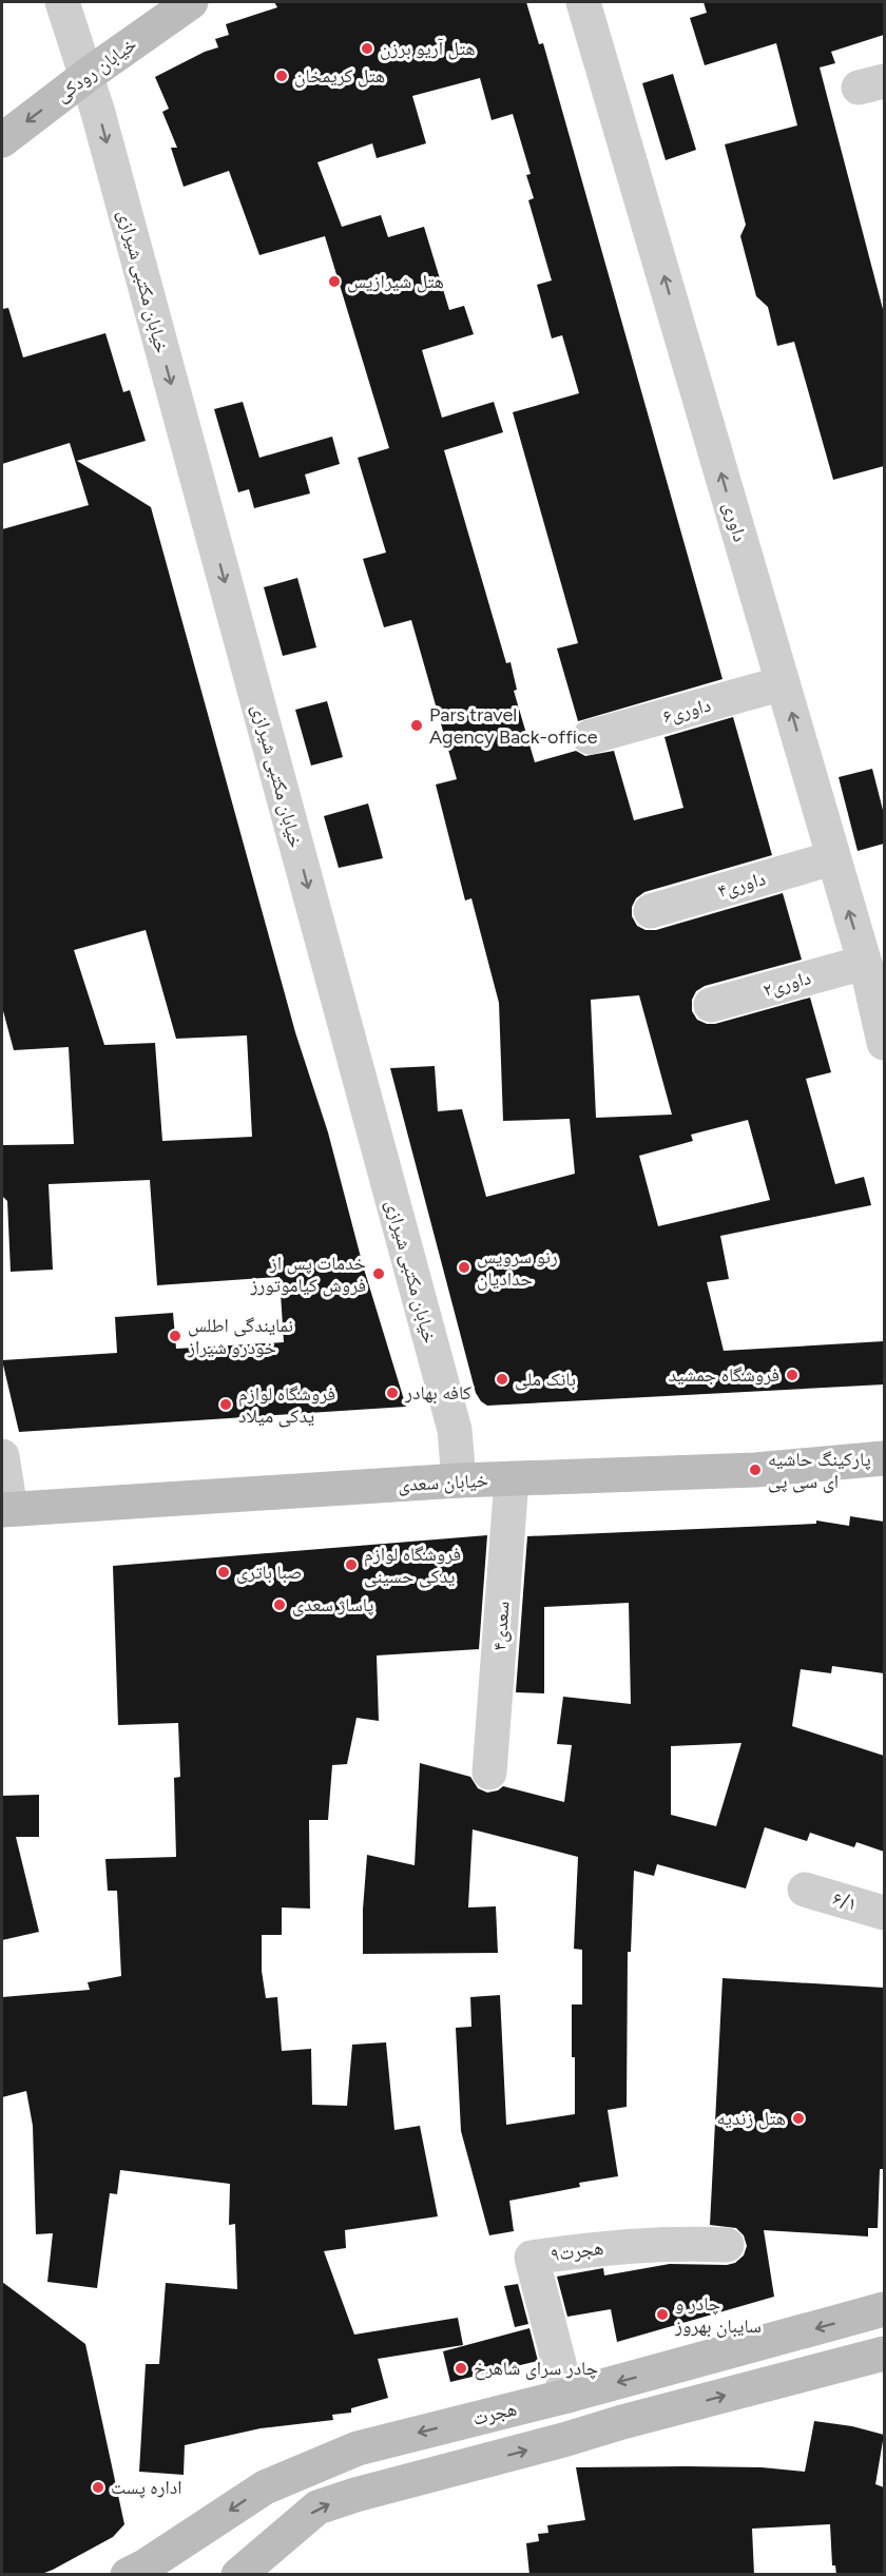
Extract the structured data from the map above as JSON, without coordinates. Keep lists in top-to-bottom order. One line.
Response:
{"streets":{"main road":["خیابان رودکی","خیابان سعدی","هجرت"],"street":["خیابان مکتبی شیرازی","داوری","داوری۶","داوری۴","داوری۲","سعدی۴","۶/۱","هجرت۹"]},"crossings":[["خیابان رودکی","خیابان مکتبی شیرازی"],["خیابان مکتبی شیرازی","خیابان سعدی"],["داوری","داوری۶"],["داوری","داوری۴"],["داوری","داوری۲"],["خیابان سعدی","سعدی۴"],["هجرت۹","هجرت"]],"one_way":["خیابان رودکی","خیابان مکتبی شیرازی","داوری"],"places":["هتل آریو برزن","هتل کریمخان","هتل شیرازیس","Pars travel Agency Back-office","رنو سرويس حداديان","خدمات پس از فروش کیاموتورز","نمایندگی اطلس خودرو شیراز","فروشگاه جمشید","بانک ملی","کافه بهادر","فروشگاه لوازم یدکی میلاد","پارکینگ حاشیه ای سی پی","فروشگاه لوازم یدکی حسینی","صبا باتری","پاساژ سعدی","هتل زندیه","چادر و سایبان بهروز","چادر سرای شاهرخ","اداره پست"]}
